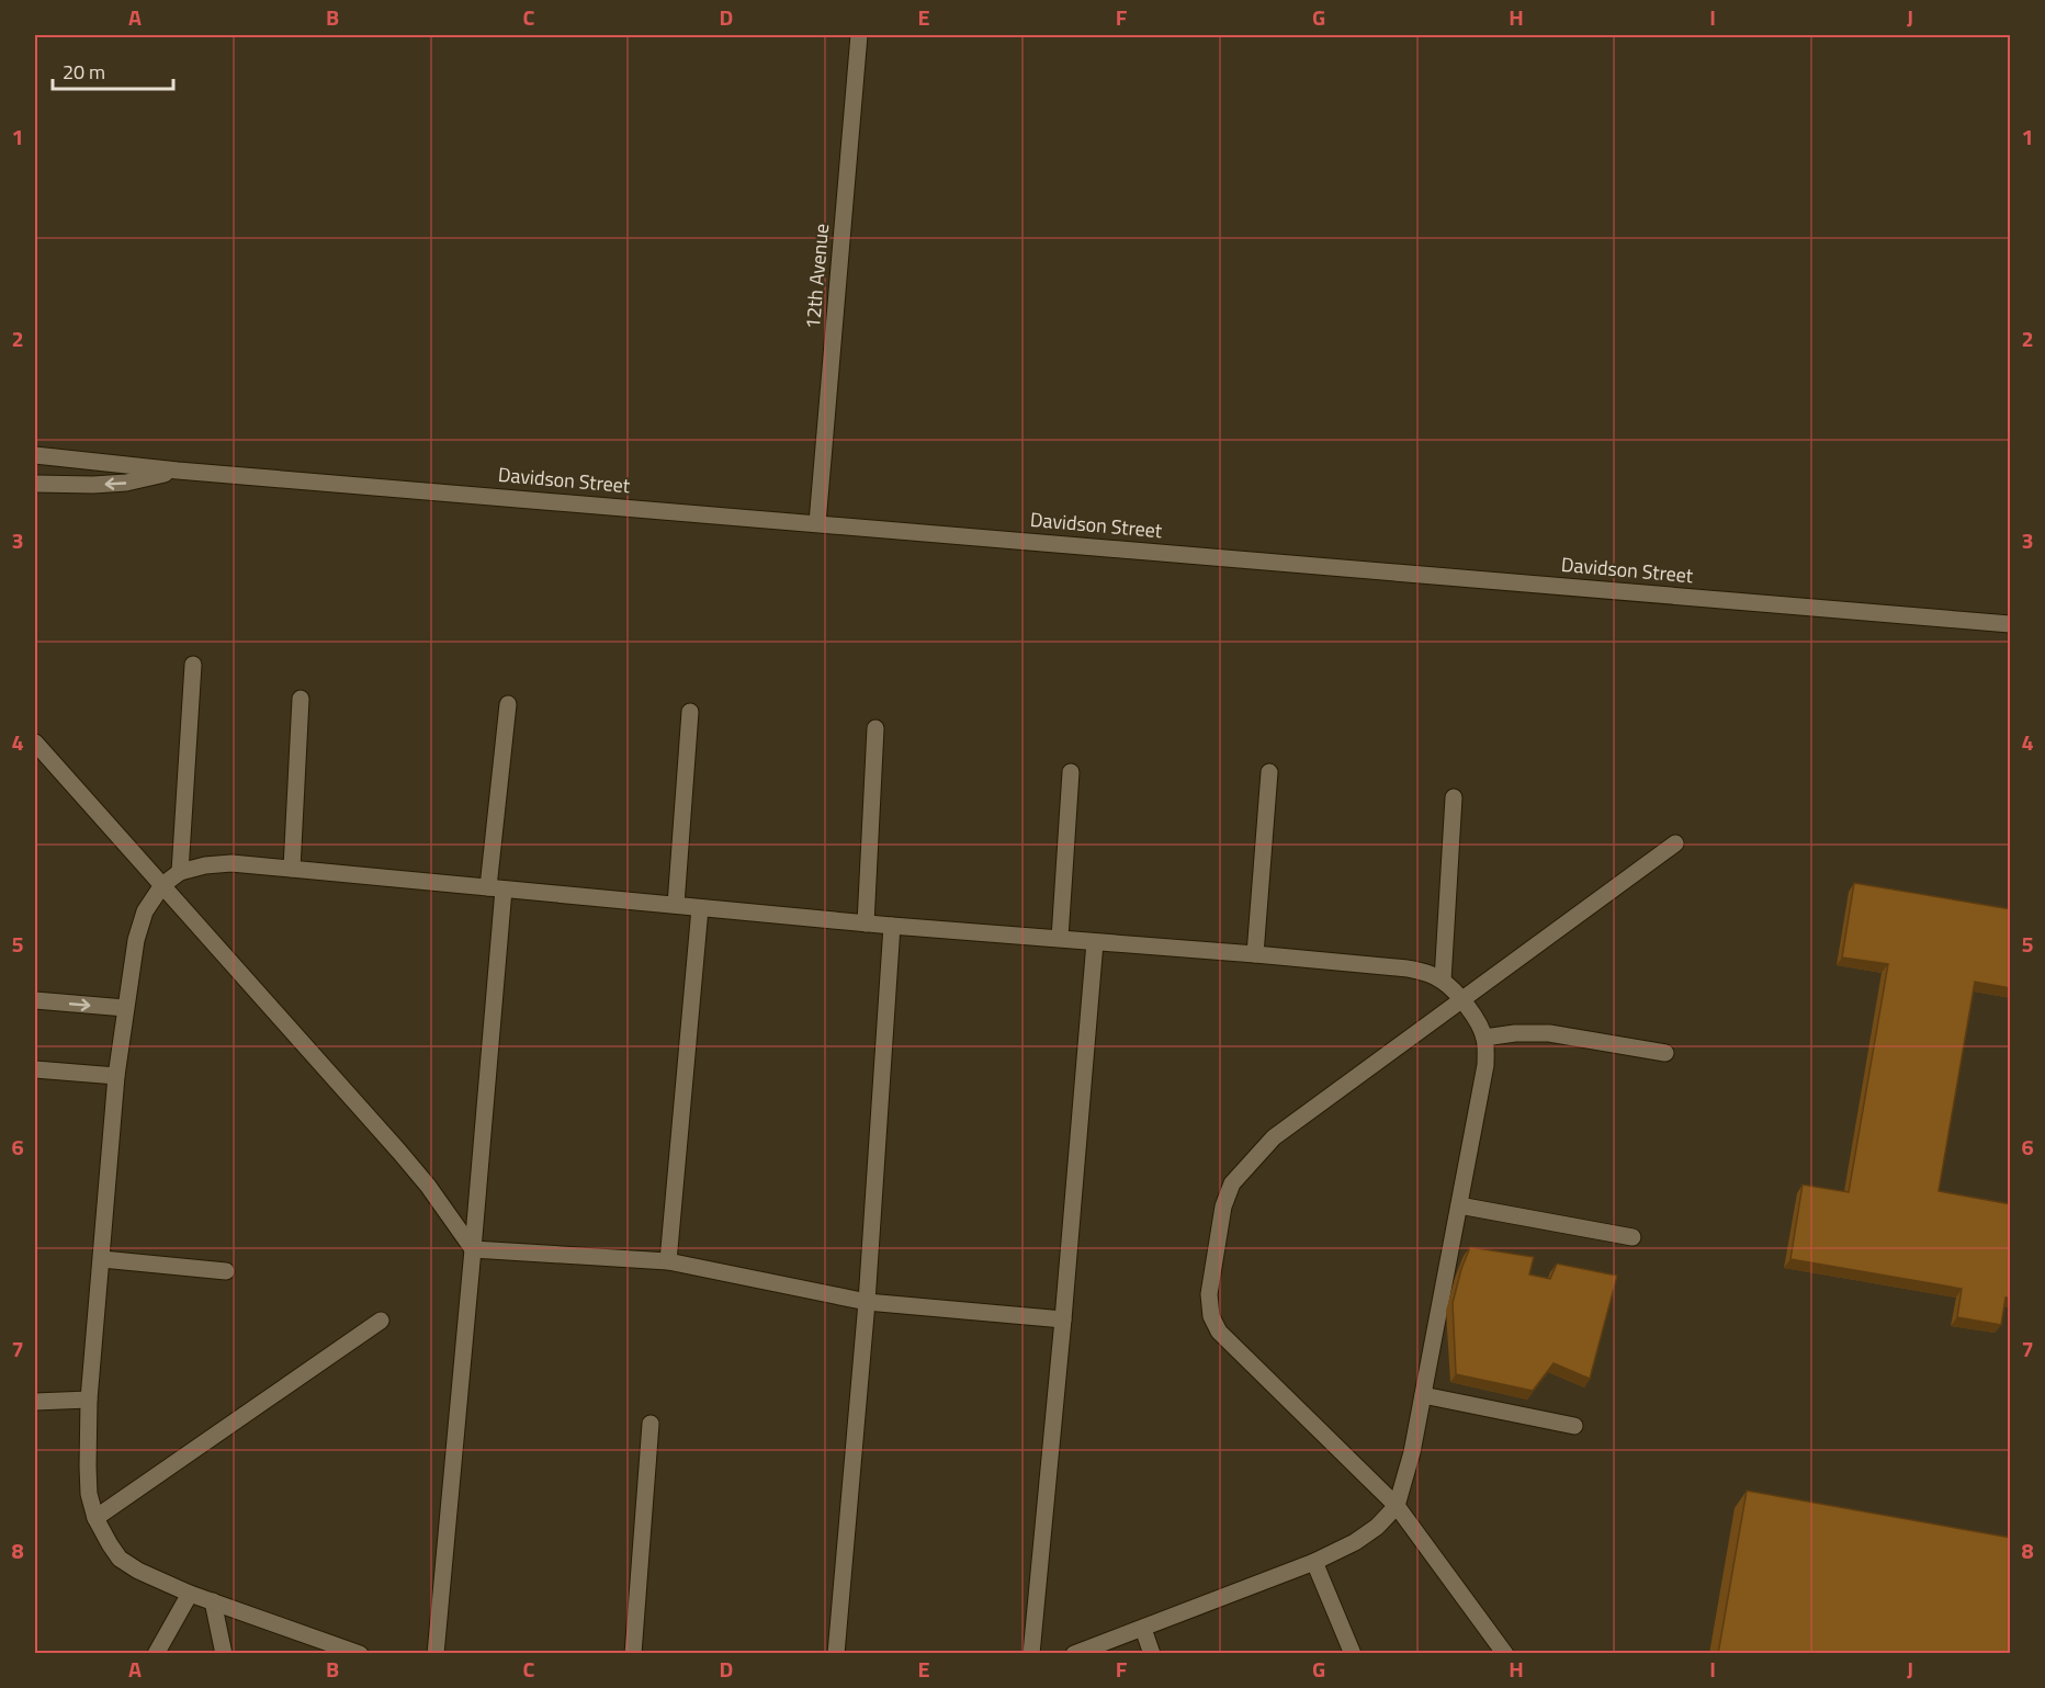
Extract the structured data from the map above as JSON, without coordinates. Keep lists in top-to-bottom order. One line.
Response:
{"streets":{"street":["12th Avenue","Davidson Street"]},"crossings":[["12th Avenue","Davidson Street"]],"scale_bar":"20 m","grid":{"columns":["A","B","C","D","E","F","G","H","I","J"],"rows":["1","2","3","4","5","6","7","8"]}}
